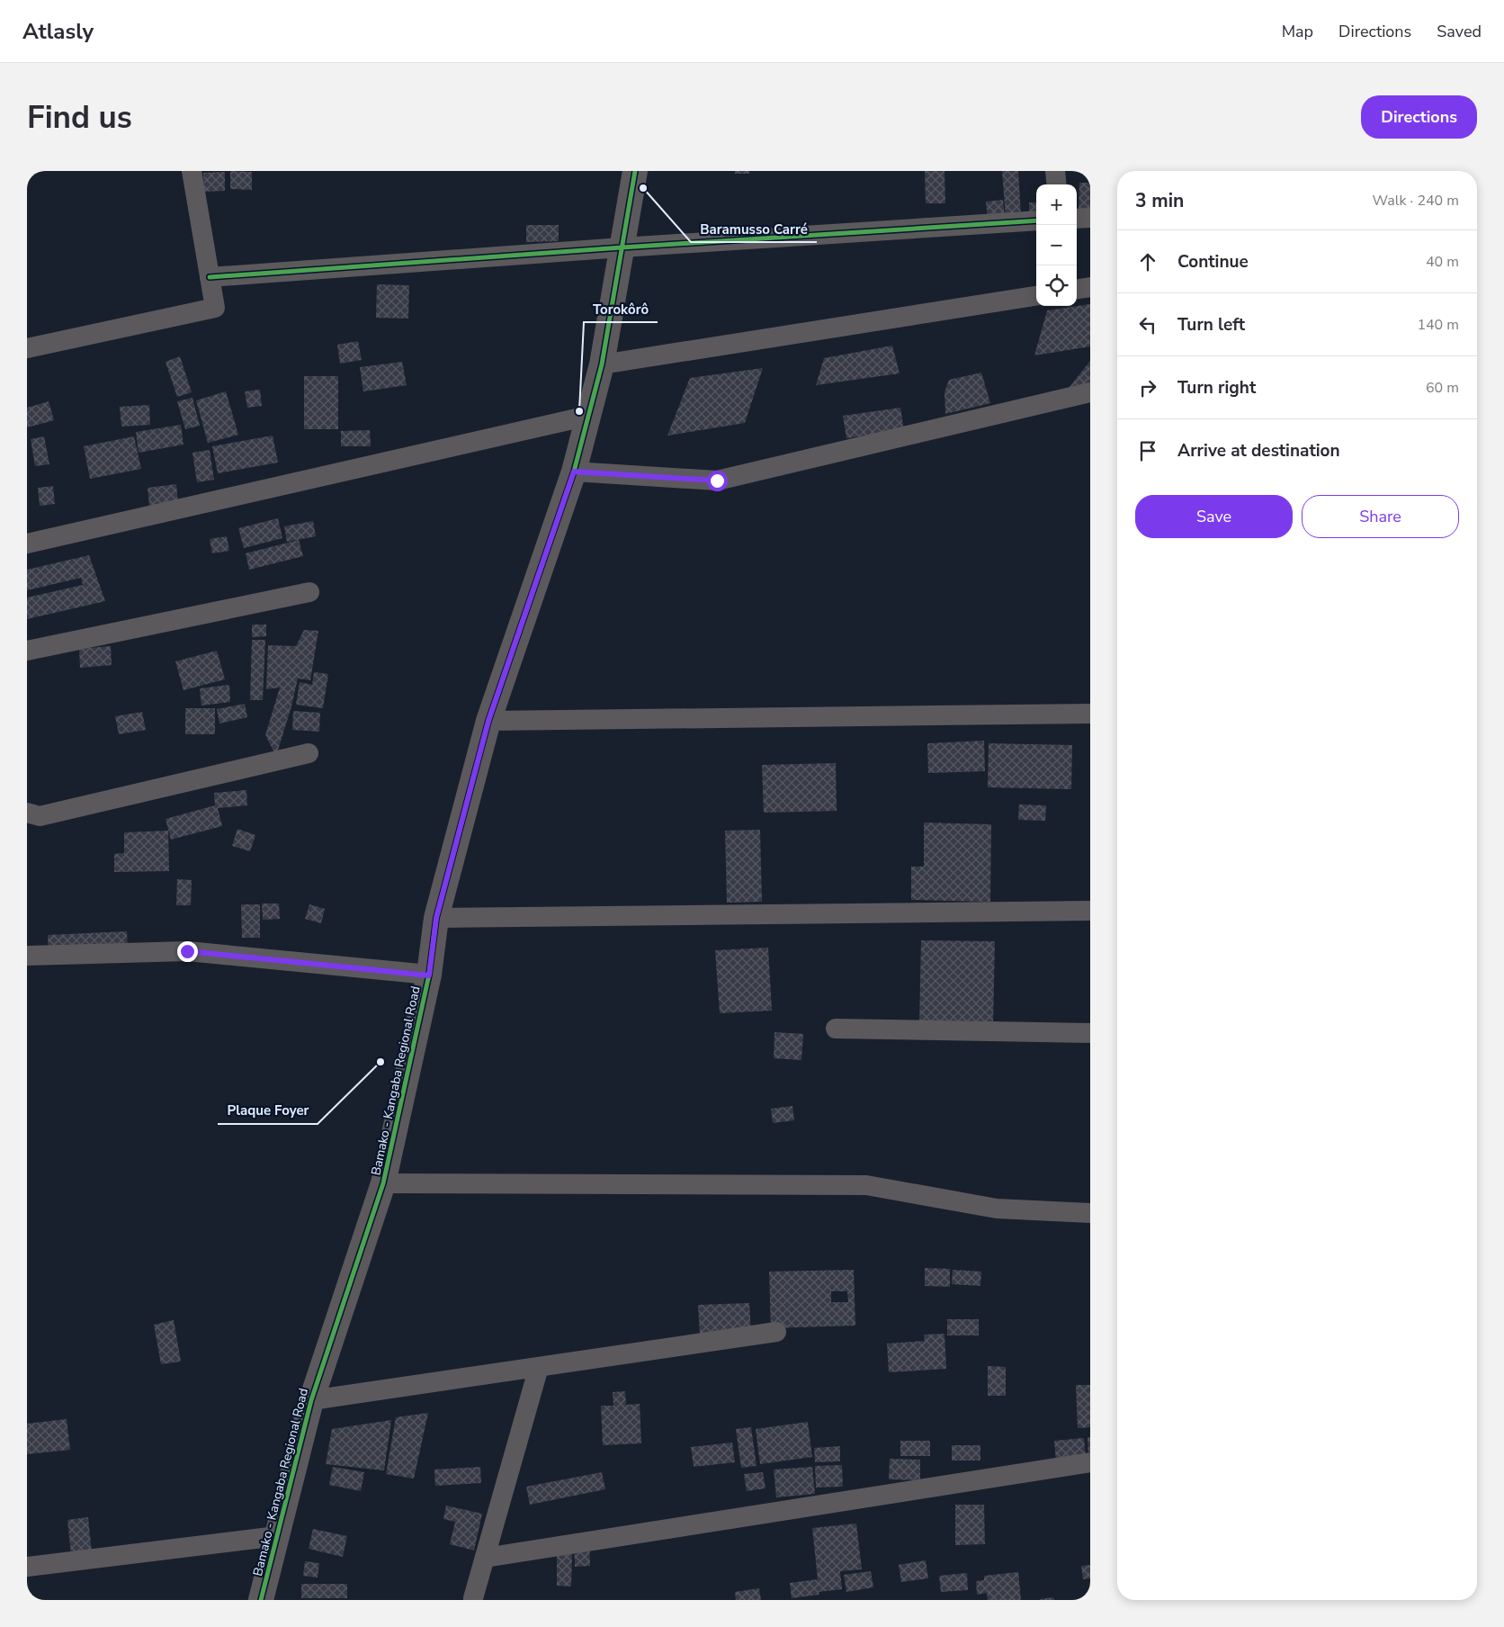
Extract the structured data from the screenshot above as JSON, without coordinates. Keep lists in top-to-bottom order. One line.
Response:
{"streets":{"street":["Bamako - Kangaba Regional Road"]},"places":["Baramusso Carré","Torokôrô","Plaque Foyer"],"page":{"header":"Atlasly","nav":["Map","Directions","Saved"],"buttons":["Directions",["Save","Share"]],"title":"Find us","heading":["3 min","Walk · 240 m"],"map_buttons":["+","−"],"list":[["Continue","40 m"],["Turn left","140 m"],["Turn right","60 m"],"Arrive at destination"]}}
